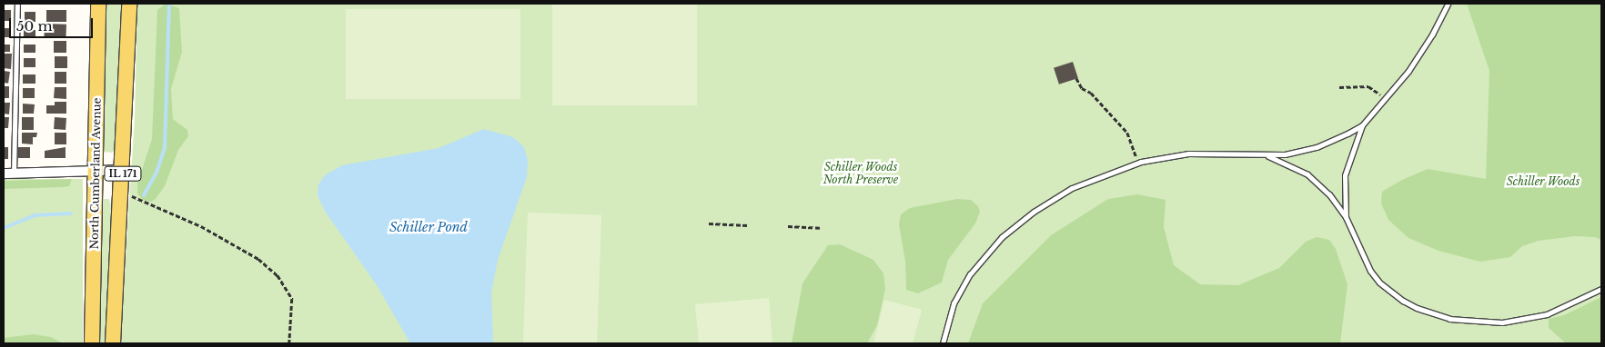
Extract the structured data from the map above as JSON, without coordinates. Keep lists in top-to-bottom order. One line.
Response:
{"streets":{"main road":["North Cumberland Avenue","IL 171"]},"water":["Schiller Pond"],"parks":["Schiller Woods North Preserve","Schiller Woods"],"scale_bar":"50 m"}
